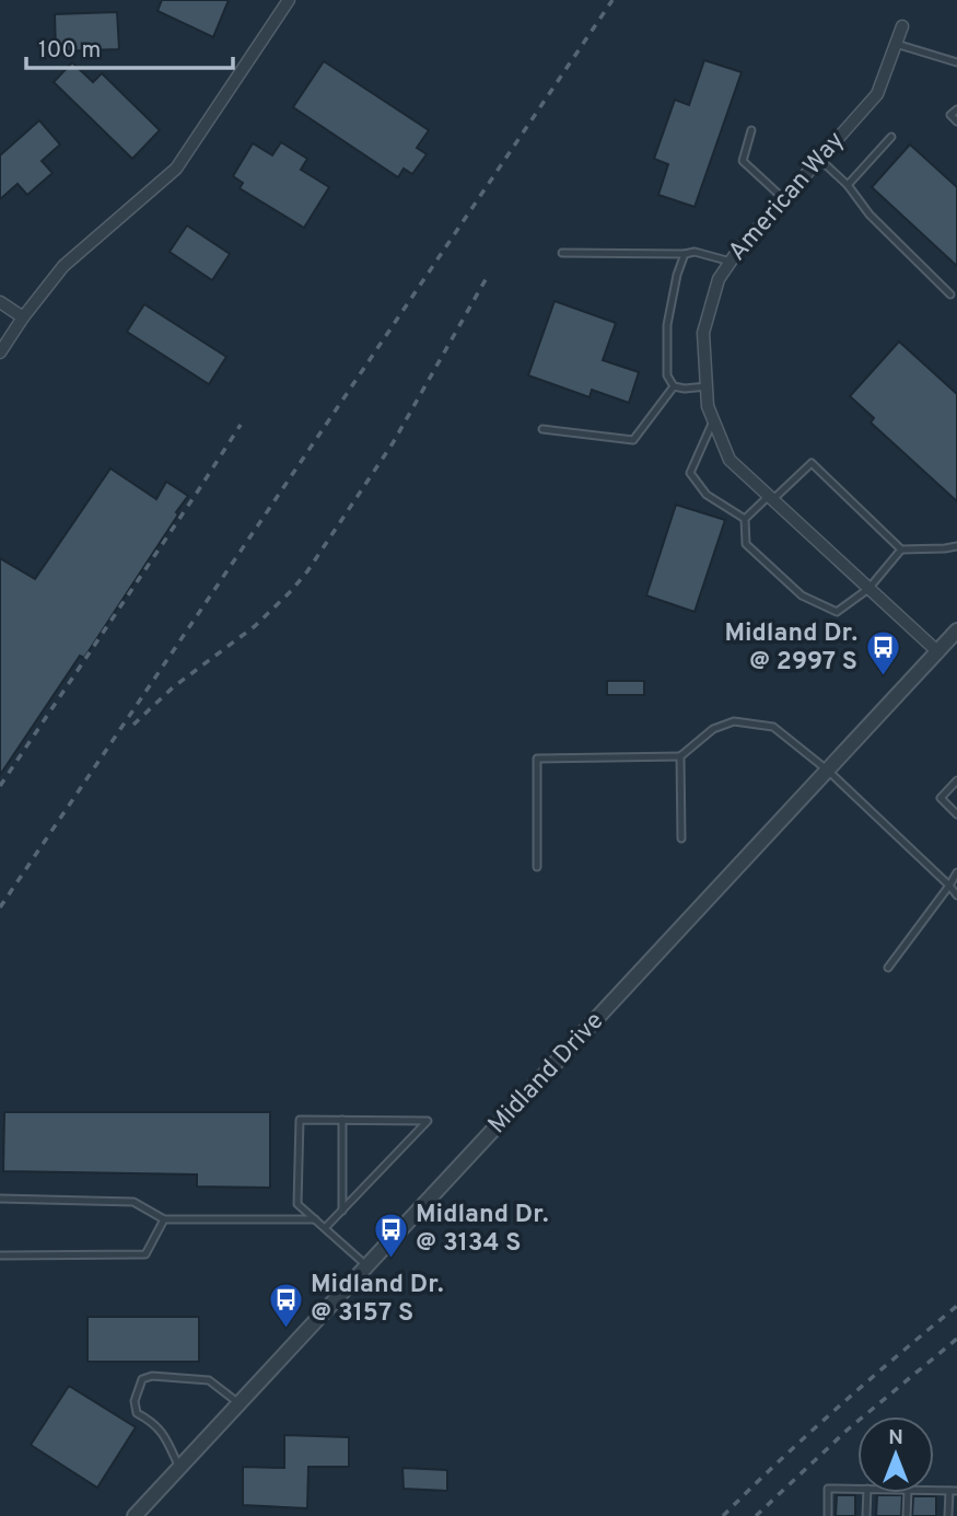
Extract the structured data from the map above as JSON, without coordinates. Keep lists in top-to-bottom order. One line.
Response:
{"streets":{"street":["American Way","Midland Drive"]},"crossings":[["American Way","Midland Drive"]],"places":{"bus stop":["Midland Dr. @ 2997 S","Midland Dr. @ 3134 S","Midland Dr. @ 3157 S"]},"scale_bar":"100 m","north":"top"}
